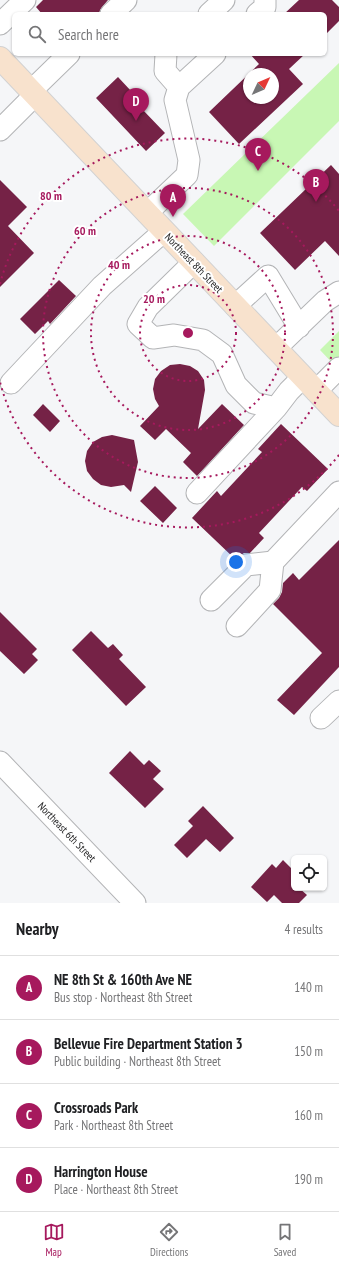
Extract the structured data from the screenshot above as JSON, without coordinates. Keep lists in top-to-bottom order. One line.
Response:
{"streets":{"main road":["Northeast 8th Street"],"street":["Northeast 6th Street"]},"north":"top right","page":{"search":"Search here","pins":["D","C","B","A"],"heading":["Nearby","4 results"],"list":[{"mark":"A","name":"NE 8th St & 160th Ave NE","note":"Bus stop · Northeast 8th Street","value":"140 m"},{"mark":"B","name":"Bellevue Fire Department Station 3","note":"Public building · Northeast 8th Street","value":"150 m"},{"mark":"C","name":"Crossroads Park","note":"Park · Northeast 8th Street","value":"160 m"},{"mark":"D","name":"Harrington House","note":"Place · Northeast 8th Street","value":"190 m"}],"nav":["Map","Directions","Saved"]},"rings":["80 m","60 m","40 m","20 m"]}
